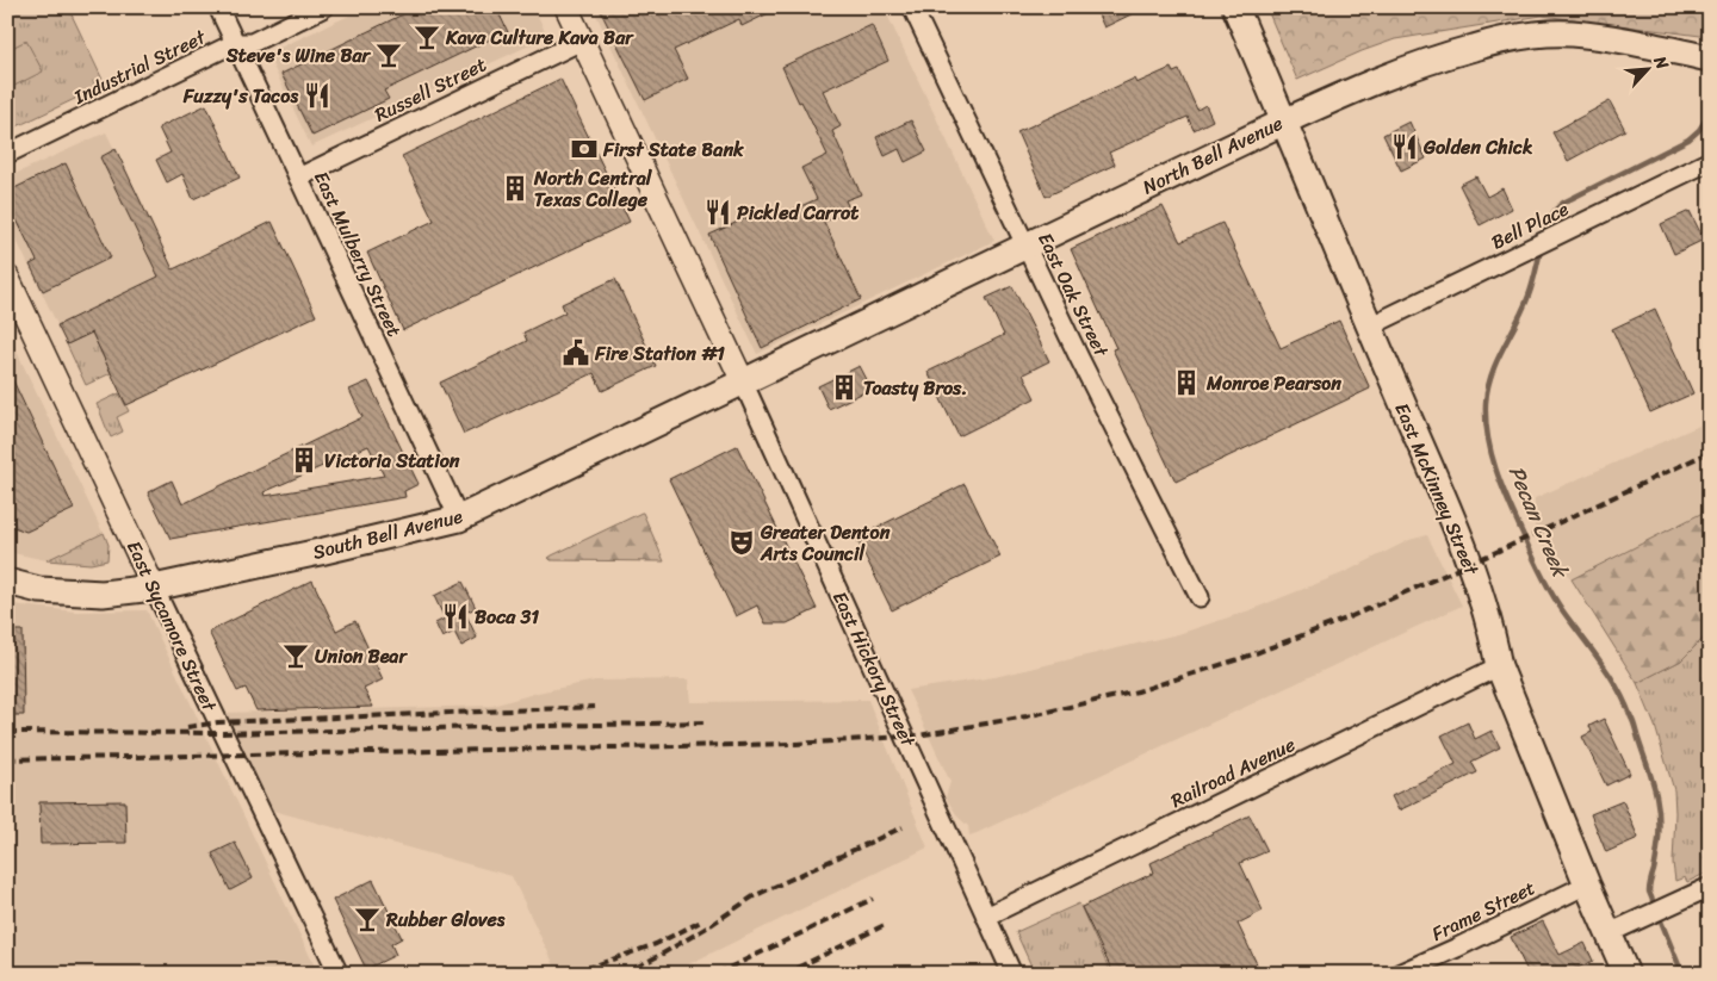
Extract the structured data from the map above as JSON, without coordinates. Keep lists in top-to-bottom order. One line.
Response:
{"streets":{"main road":["North Bell Avenue","East McKinney Street","South Bell Avenue"],"street":["Industrial Street","Russell Street","Bell Place","East Mulberry Street","East Oak Street","East Sycamore Street","East Hickory Street","Railroad Avenue","Frame Street"]},"crossings":[["Industrial Street","East Mulberry Street"],["Russell Street","East Mulberry Street"],["Russell Street","East Hickory Street"],["North Bell Avenue","East Oak Street"],["North Bell Avenue","East McKinney Street"],["North Bell Avenue","South Bell Avenue"],["North Bell Avenue","East Hickory Street"],["Bell Place","East McKinney Street"],["East Mulberry Street","South Bell Avenue"],["East McKinney Street","Railroad Avenue"],["East McKinney Street","Frame Street"],["South Bell Avenue","East Sycamore Street"],["South Bell Avenue","East Hickory Street"],["East Hickory Street","Railroad Avenue"]],"water":["Pecan Creek"],"places":{"bar":["Kava Culture Kava Bar","Steve's Wine Bar","Union Bear","Rubber Gloves"],"restaurant":["Fuzzy's Tacos","Golden Chick","Pickled Carrot","Boca 31"],"bank":["First State Bank"],"building":["North Central Texas College","Monroe Pearson","Toasty Bros.","Victoria Station"],"public building":["Fire Station #1"],"theatre":["Greater Denton Arts Council"]},"north":"top right"}
